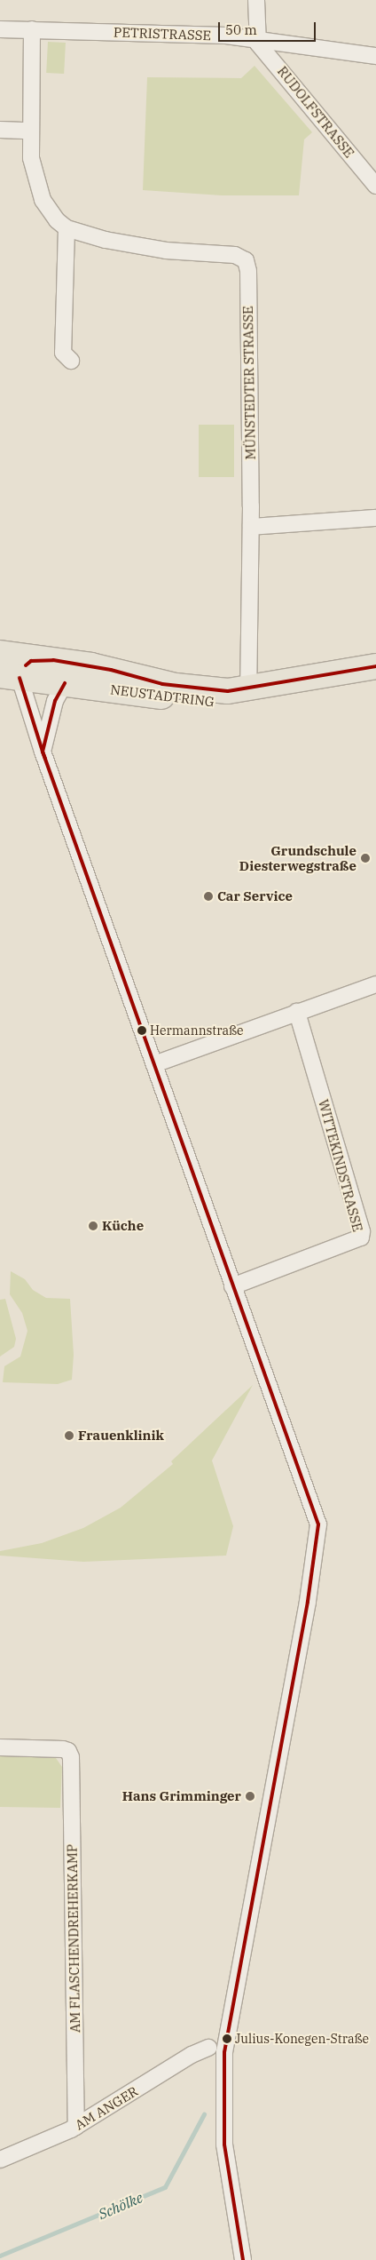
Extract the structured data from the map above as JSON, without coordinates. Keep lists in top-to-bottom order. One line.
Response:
{"streets":{"main road":["NEUSTADTRING"],"street":["PETRISTRASSE","RUDOLFSTRASSE","MÜNSTEDTER STRASSE","WITTEKINDSTRASSE","AM FLASCHENDREHERKAMP","AM ANGER"]},"crossings":[["PETRISTRASSE","RUDOLFSTRASSE"],["MÜNSTEDTER STRASSE","NEUSTADTRING"],["AM FLASCHENDREHERKAMP","AM ANGER"]],"water":["Schölke"],"places":["Grundschule Diesterwegstraße","Car Service","Hermannstraße","Küche","Frauenklinik","Hans Grimminger","Julius-Konegen-Straße"],"scale_bar":"50 m"}
